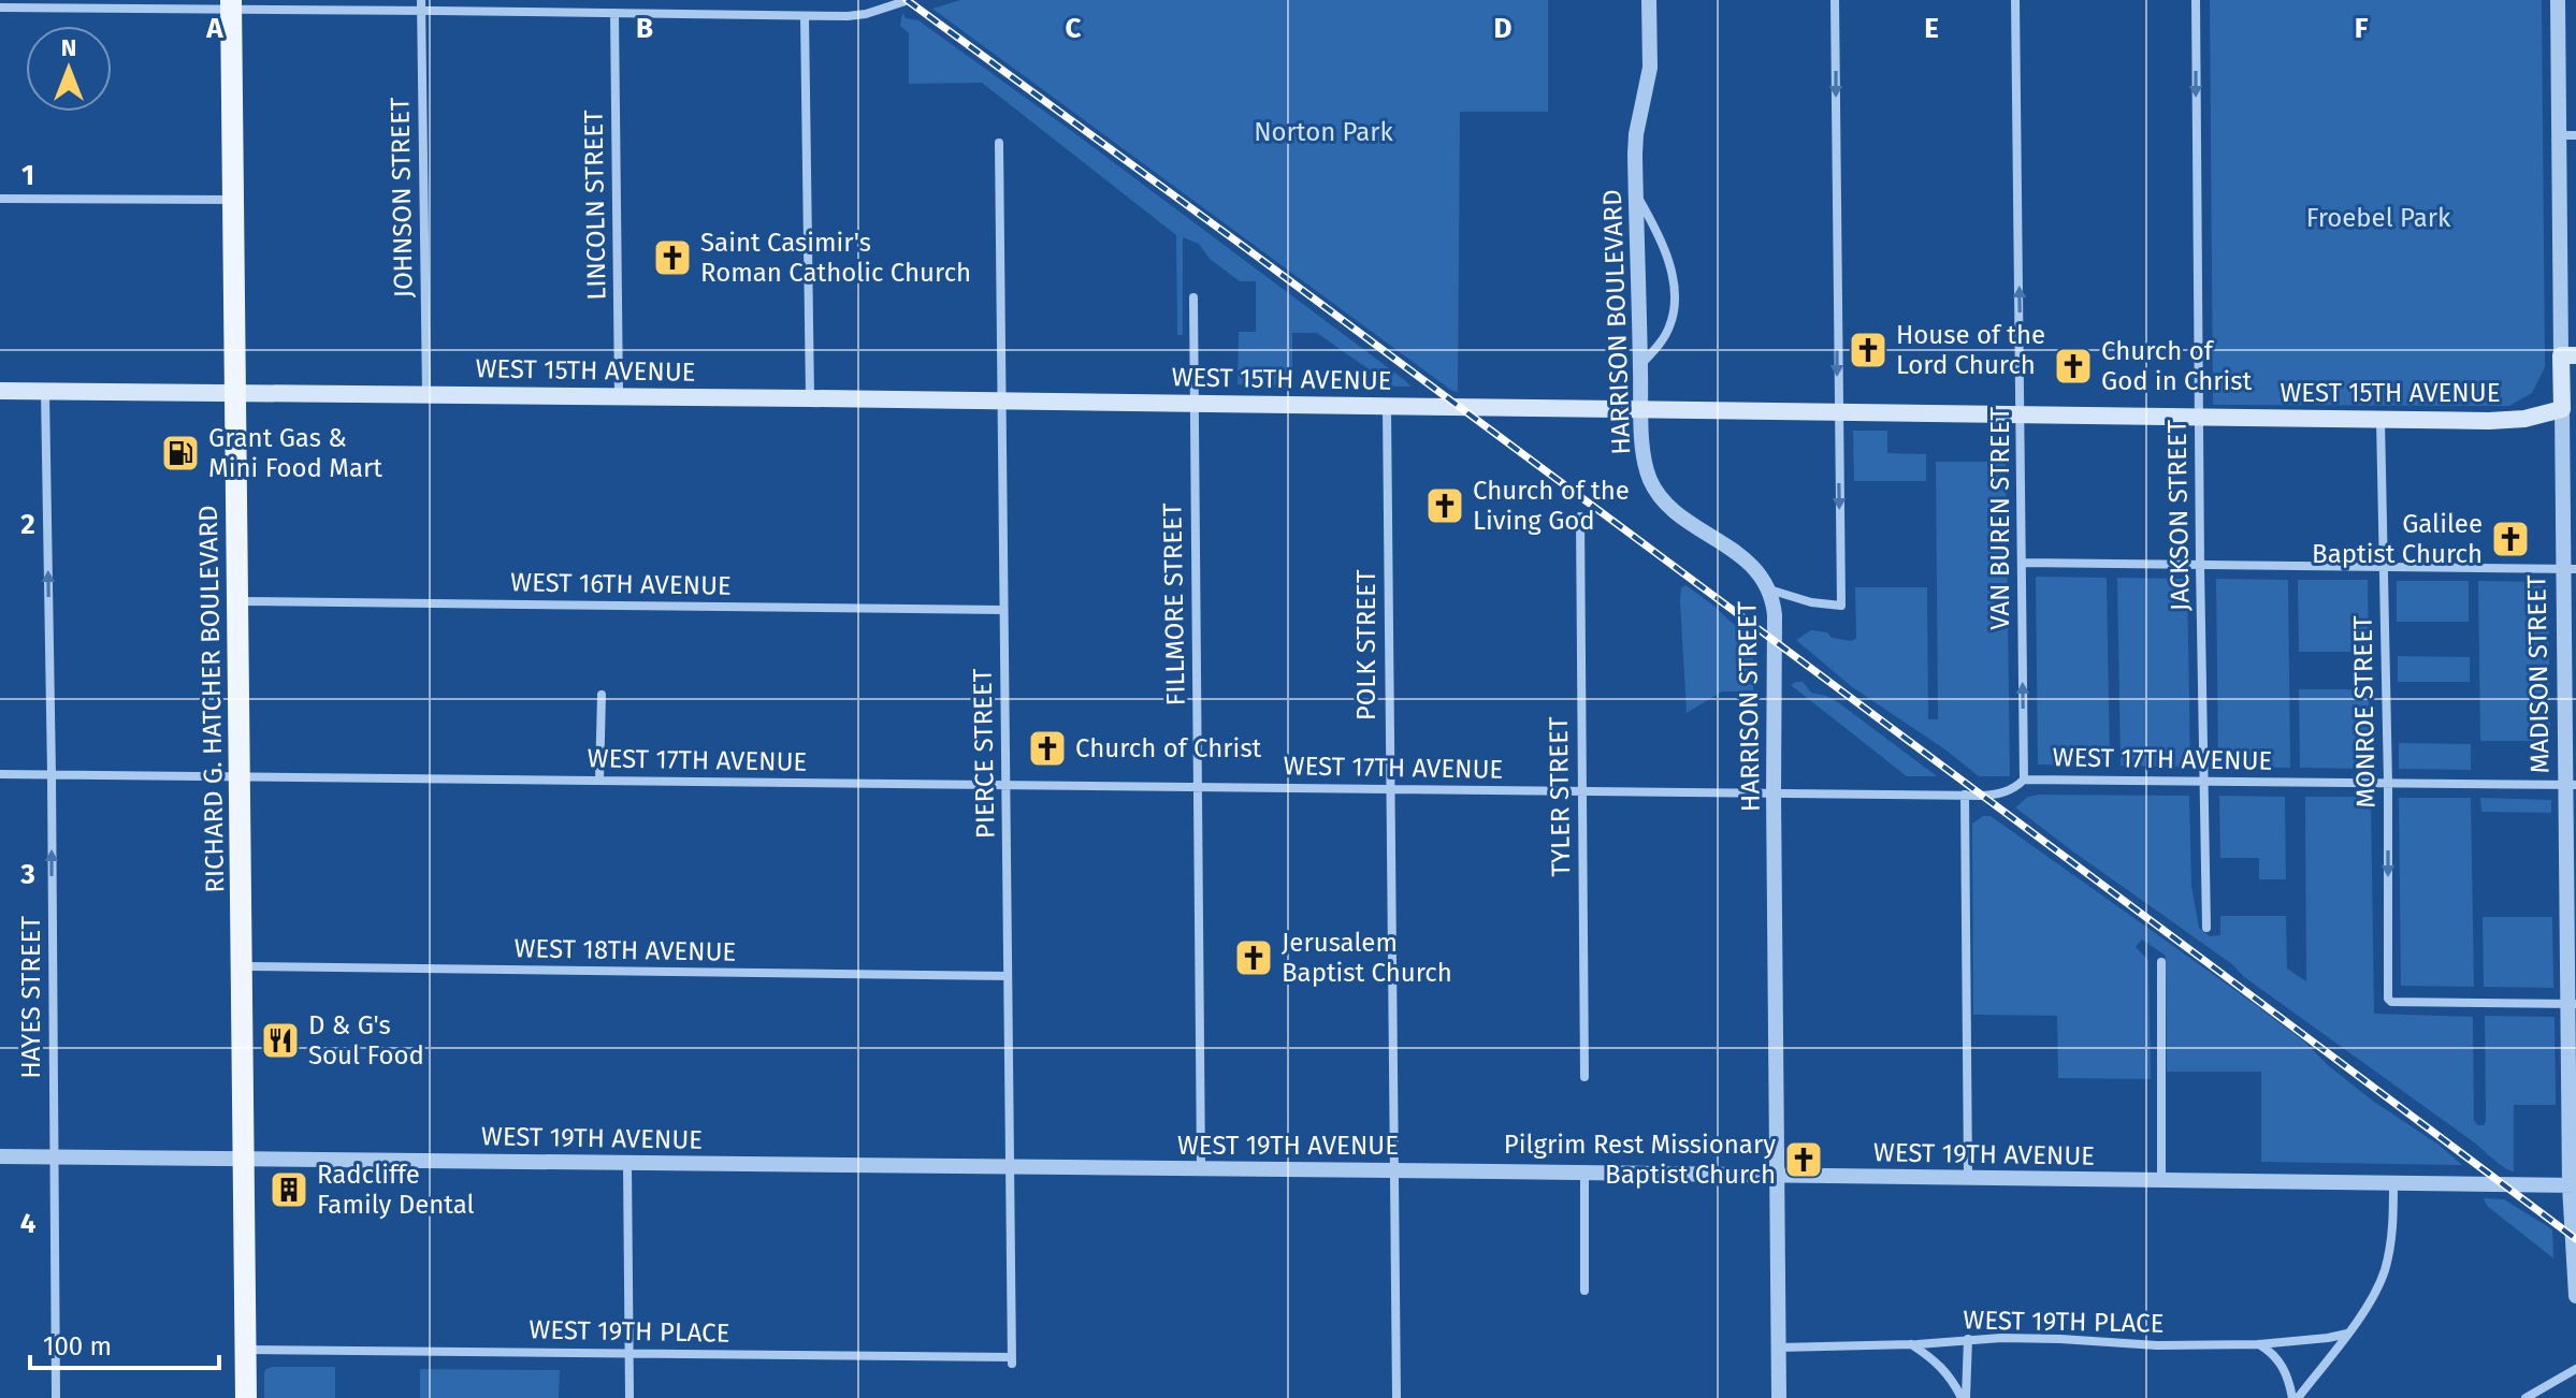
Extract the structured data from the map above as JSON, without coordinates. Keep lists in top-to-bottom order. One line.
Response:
{"streets":{"main road":["WEST 15TH AVENUE","MADISON STREET","RICHARD G. HATCHER BOULEVARD"],"street":["JOHNSON STREET","LINCOLN STREET","HARRISON BOULEVARD","JACKSON STREET","VAN BUREN STREET","WEST 16TH AVENUE","FILLMORE STREET","POLK STREET","HARRISON STREET","MONROE STREET","PIERCE STREET","WEST 17TH AVENUE","TYLER STREET","WEST 18TH AVENUE","HAYES STREET","WEST 19TH AVENUE","WEST 19TH PLACE"]},"crossings":[["JOHNSON STREET","WEST 15TH AVENUE"],["LINCOLN STREET","WEST 15TH AVENUE"],["HARRISON BOULEVARD","WEST 15TH AVENUE"],["HARRISON BOULEVARD","HARRISON STREET"],["WEST 15TH AVENUE","JACKSON STREET"],["WEST 15TH AVENUE","VAN BUREN STREET"],["WEST 15TH AVENUE","FILLMORE STREET"],["WEST 15TH AVENUE","POLK STREET"],["WEST 15TH AVENUE","MADISON STREET"],["WEST 15TH AVENUE","RICHARD G. HATCHER BOULEVARD"],["WEST 15TH AVENUE","HARRISON STREET"],["WEST 15TH AVENUE","MONROE STREET"],["WEST 15TH AVENUE","PIERCE STREET"],["WEST 15TH AVENUE","HAYES STREET"],["JACKSON STREET","WEST 17TH AVENUE"],["VAN BUREN STREET","WEST 17TH AVENUE"],["WEST 16TH AVENUE","RICHARD G. HATCHER BOULEVARD"],["WEST 16TH AVENUE","PIERCE STREET"],["FILLMORE STREET","WEST 17TH AVENUE"],["FILLMORE STREET","WEST 19TH AVENUE"],["POLK STREET","WEST 17TH AVENUE"],["POLK STREET","WEST 19TH AVENUE"],["MADISON STREET","MONROE STREET"],["MADISON STREET","WEST 17TH AVENUE"],["MADISON STREET","WEST 19TH AVENUE"],["RICHARD G. HATCHER BOULEVARD","WEST 17TH AVENUE"],["RICHARD G. HATCHER BOULEVARD","WEST 18TH AVENUE"],["RICHARD G. HATCHER BOULEVARD","WEST 19TH AVENUE"],["RICHARD G. HATCHER BOULEVARD","WEST 19TH PLACE"],["HARRISON STREET","WEST 17TH AVENUE"],["HARRISON STREET","WEST 19TH AVENUE"],["HARRISON STREET","WEST 19TH PLACE"],["MONROE STREET","WEST 17TH AVENUE"],["PIERCE STREET","WEST 17TH AVENUE"],["PIERCE STREET","WEST 18TH AVENUE"],["PIERCE STREET","WEST 19TH AVENUE"],["PIERCE STREET","WEST 19TH PLACE"],["WEST 17TH AVENUE","TYLER STREET"],["WEST 17TH AVENUE","HAYES STREET"],["HAYES STREET","WEST 19TH AVENUE"]],"one_way":["JACKSON STREET","VAN BUREN STREET","HARRISON STREET","HAYES STREET"],"parks":["Norton Park","Froebel Park"],"places":{"church":["Saint Casimir's Roman Catholic Church","House of the Lord Church","Church of God in Christ","Church of the Living God","Galilee Baptist Church","Church of Christ","Jerusalem Baptist Church","Pilgrim Rest Missionary Baptist Church"],"fuel station":["Grant Gas & Mini Food Mart"],"restaurant":["D & G's Soul Food"],"building":["Radcliffe Family Dental"]},"scale_bar":"100 m","north":"top","grid":{"columns":["A","B","C","D","E","F"],"rows":["1","2","3","4"]}}
